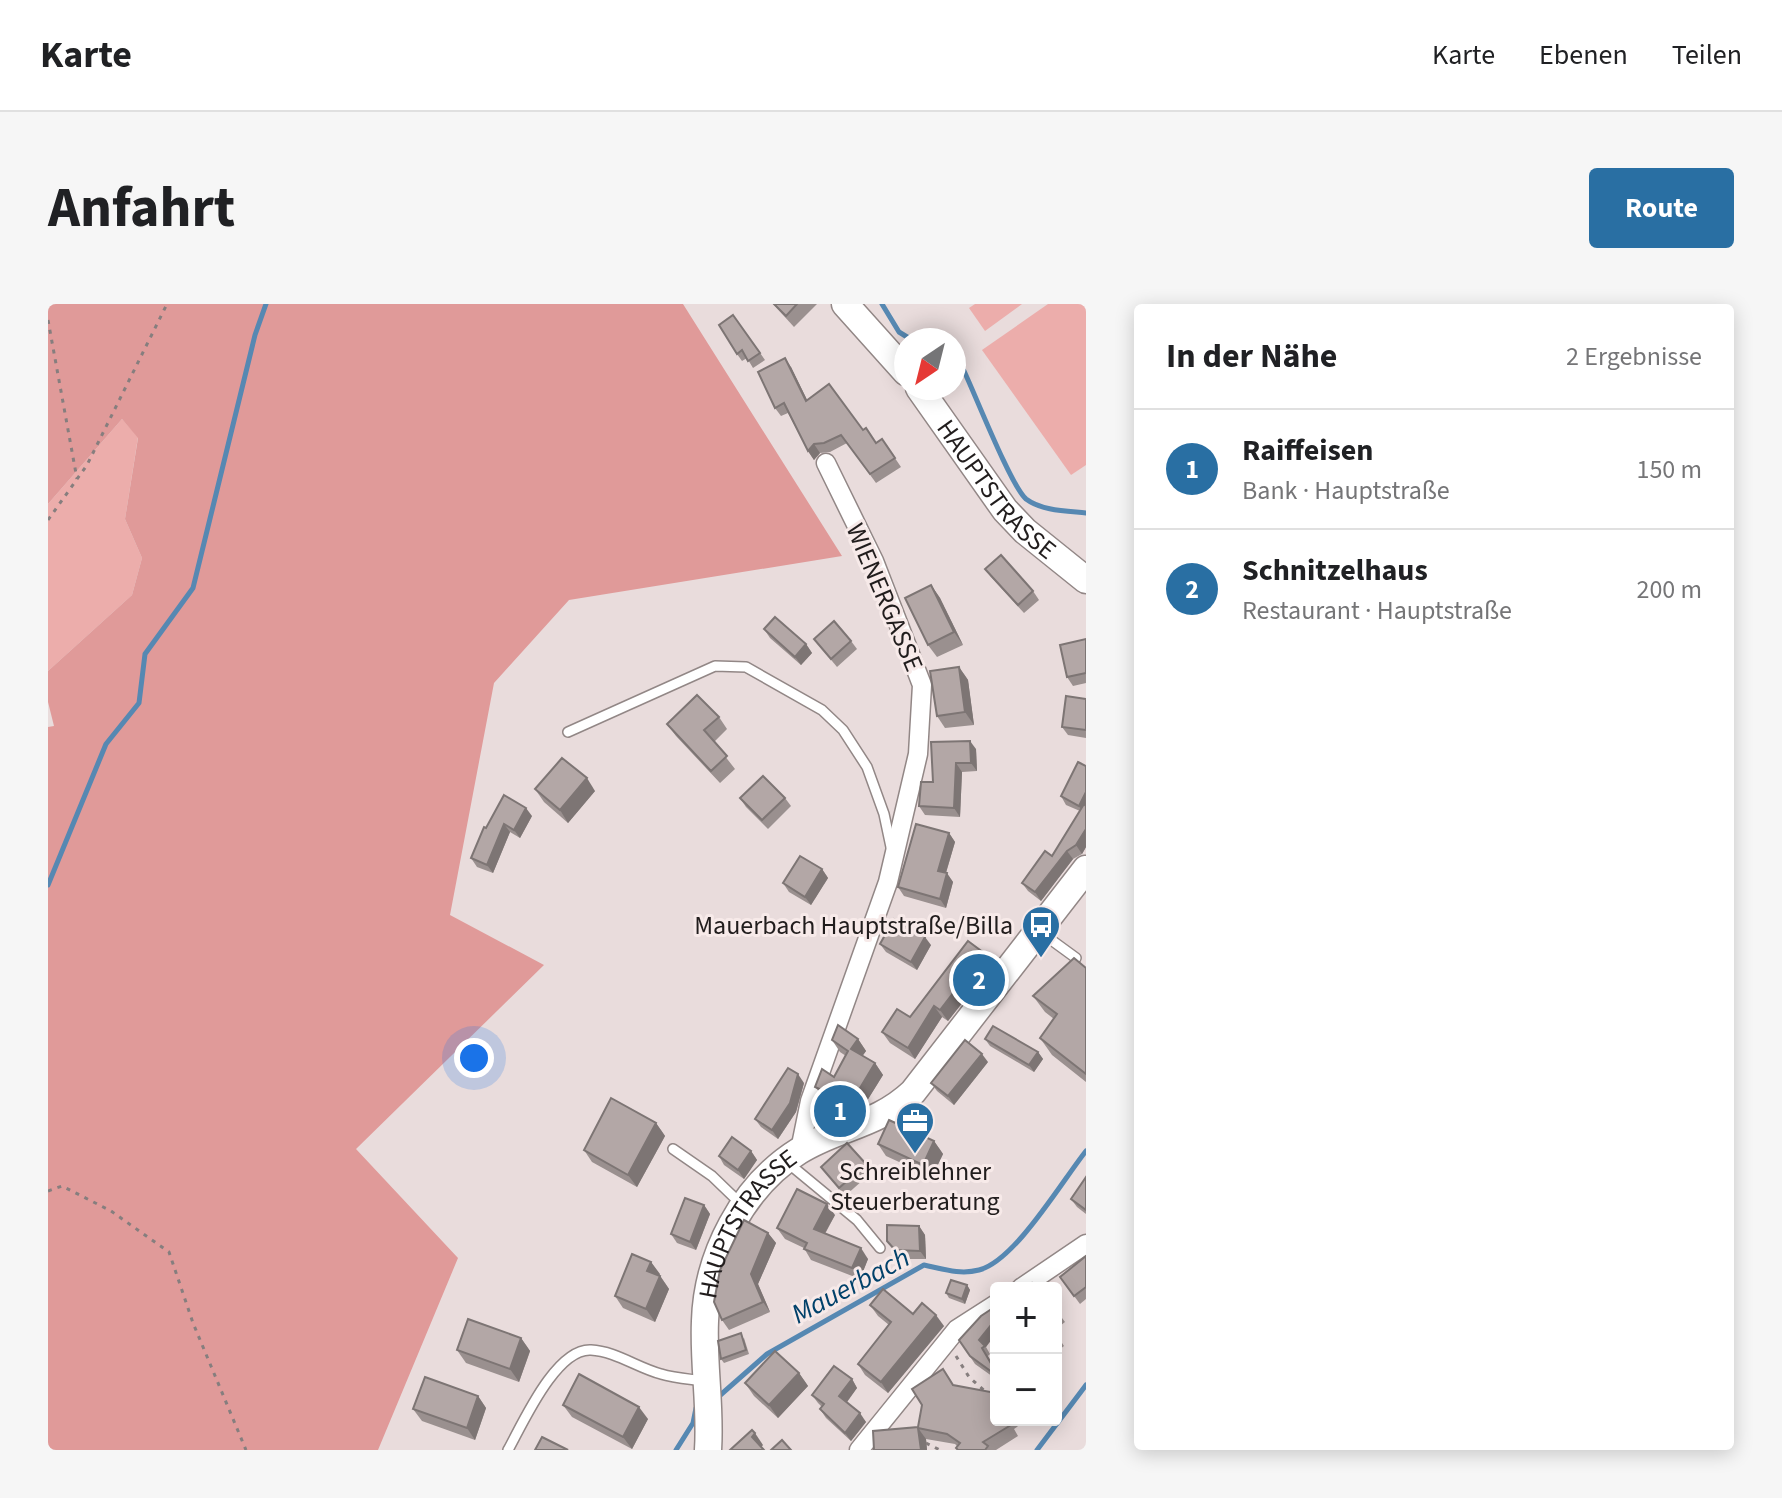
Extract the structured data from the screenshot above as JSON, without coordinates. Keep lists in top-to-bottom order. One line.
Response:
{"streets":{"main road":["HAUPTSTRASSE"],"street":["WIENERGASSE"]},"crossings":[["HAUPTSTRASSE","WIENERGASSE"]],"water":["Mauerbach"],"places":{"bus stop":["Mauerbach Hauptstraße/Billa"],"office":["Schreiblehner Steuerberatung"]},"north":"bottom left","page":{"header":"Karte","nav":["Karte","Ebenen","Teilen"],"buttons":"Route","title":"Anfahrt","heading":["In der Nähe","2 Ergebnisse"],"list":[{"mark":"1","name":"Raiffeisen","note":"Bank · Hauptstraße","value":"150 m"},{"mark":"2","name":"Schnitzelhaus","note":"Restaurant · Hauptstraße","value":"200 m"}],"pins":["2","1"],"map_buttons":["+","−"]}}
